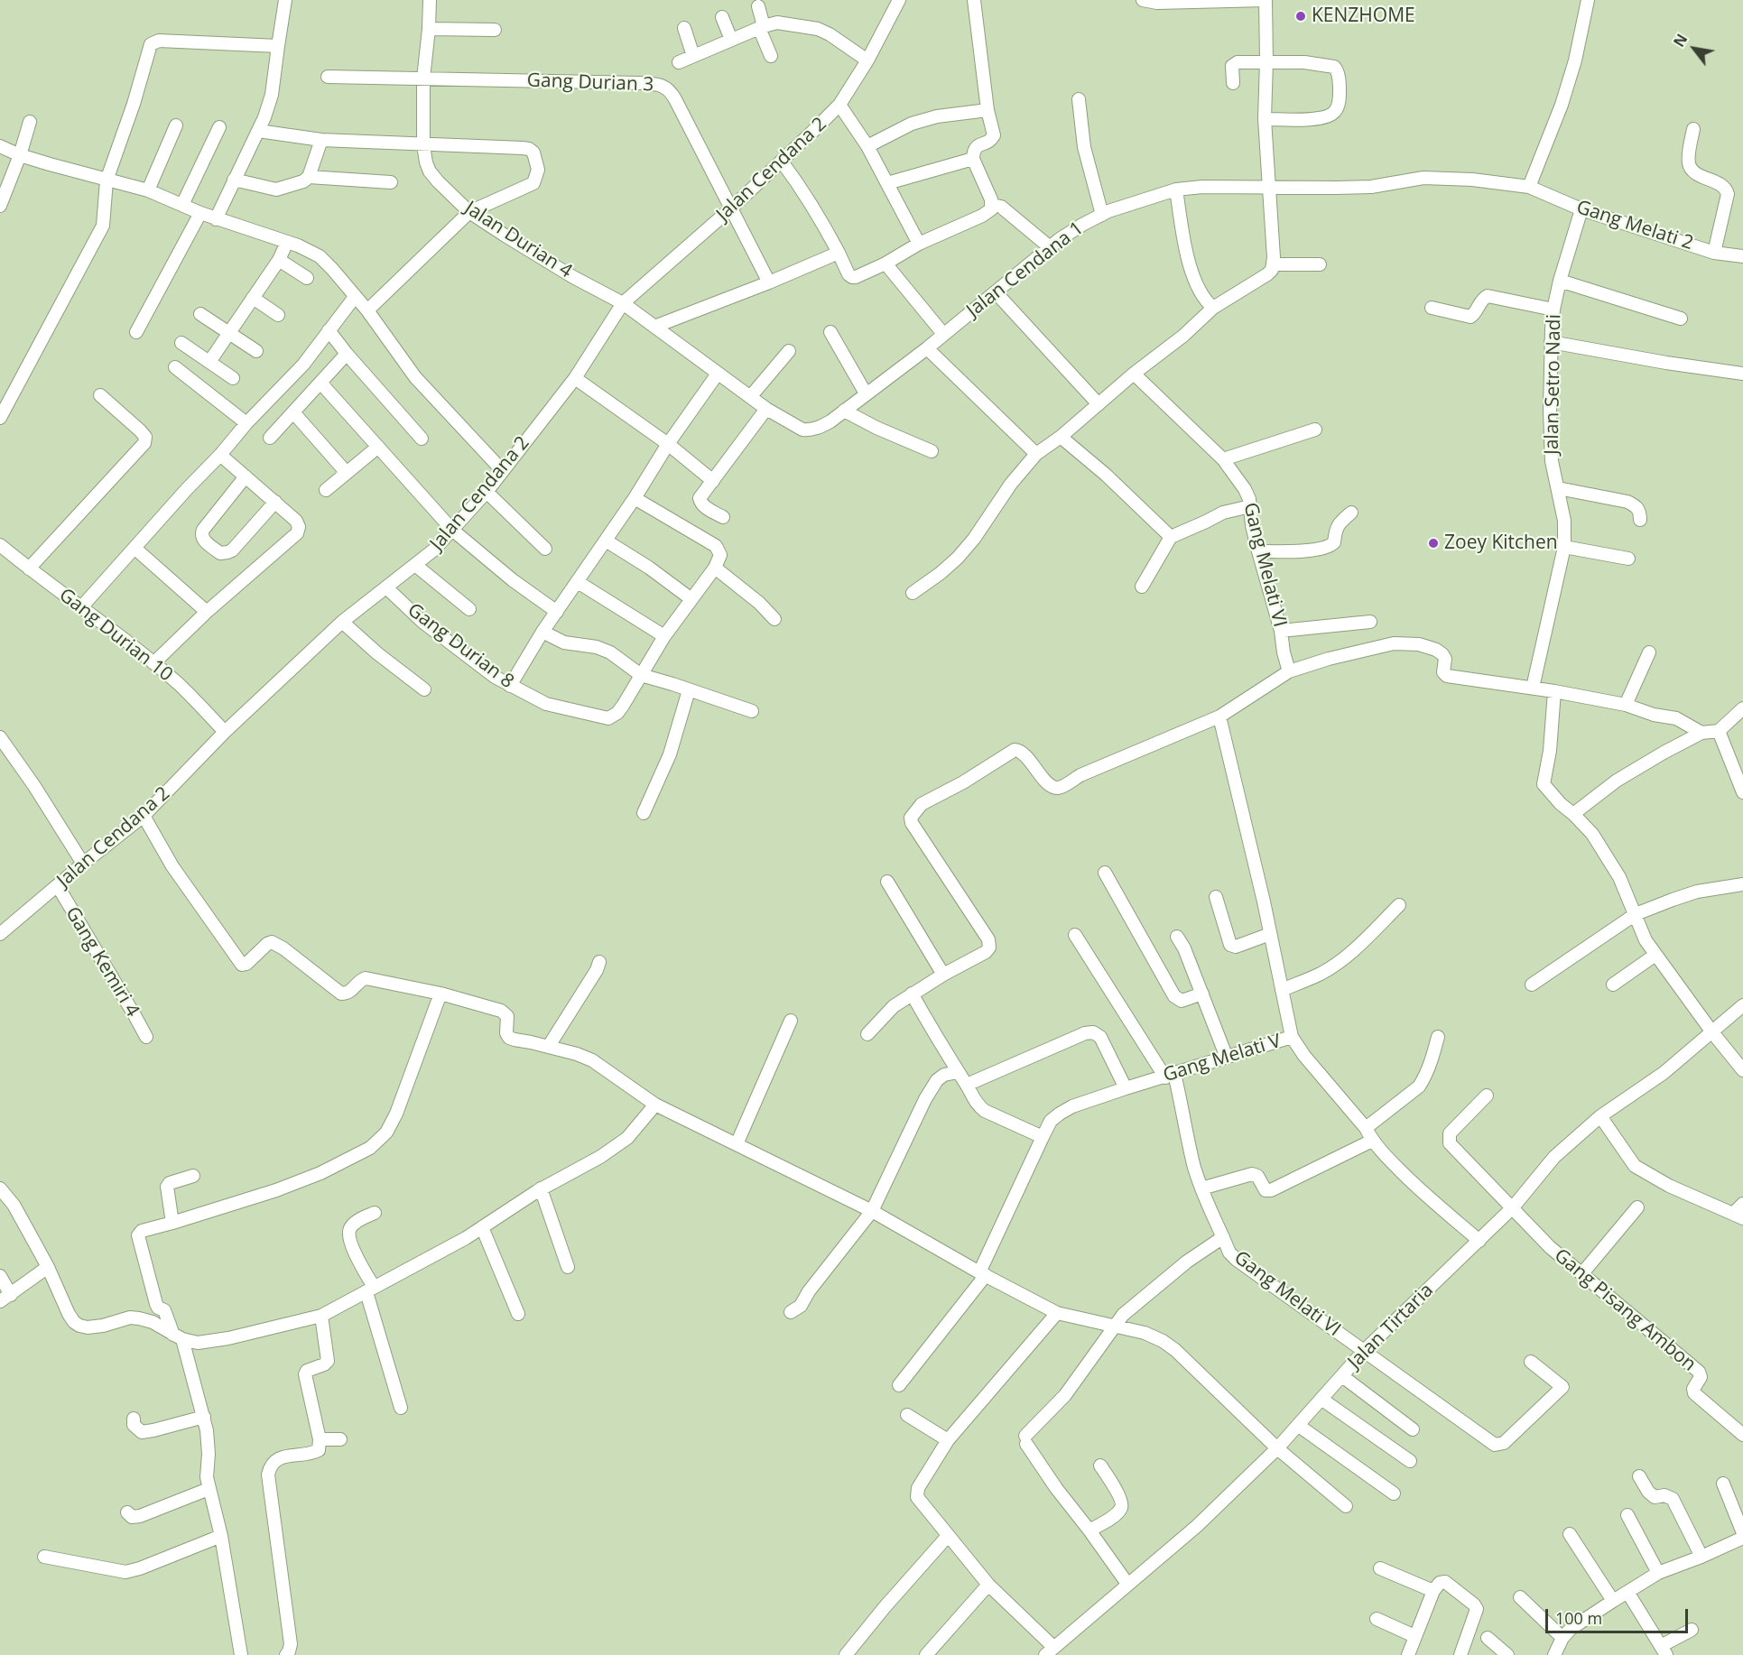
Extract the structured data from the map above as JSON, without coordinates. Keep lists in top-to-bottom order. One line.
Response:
{"streets":{"street":["Gang Durian 3","Jalan Cendana 2","Gang Melati 2","Jalan Durian 4","Jalan Cendana 1","Jalan Setro Nadi","Gang Melati VI","Gang Durian 10","Gang Durian 8","Gang Kemiri 4","Gang Melati V","Gang Pisang Ambon","Jalan Tirtaria"]},"crossings":[["Gang Durian 3","Jalan Cendana 2"],["Gang Durian 3","Jalan Durian 4"],["Jalan Cendana 2","Jalan Durian 4"],["Jalan Cendana 2","Jalan Cendana 1"],["Jalan Cendana 2","Gang Durian 10"],["Jalan Cendana 2","Gang Durian 8"],["Jalan Cendana 2","Gang Kemiri 4"],["Gang Melati 2","Jalan Cendana 1"],["Gang Melati 2","Jalan Setro Nadi"],["Jalan Durian 4","Jalan Cendana 1"],["Gang Melati VI","Gang Melati V"],["Gang Melati VI","Jalan Tirtaria"],["Gang Melati V","Jalan Tirtaria"],["Gang Pisang Ambon","Jalan Tirtaria"]],"places":["KENZHOME","Zoey Kitchen"],"scale_bar":"100 m","north":"top left"}
